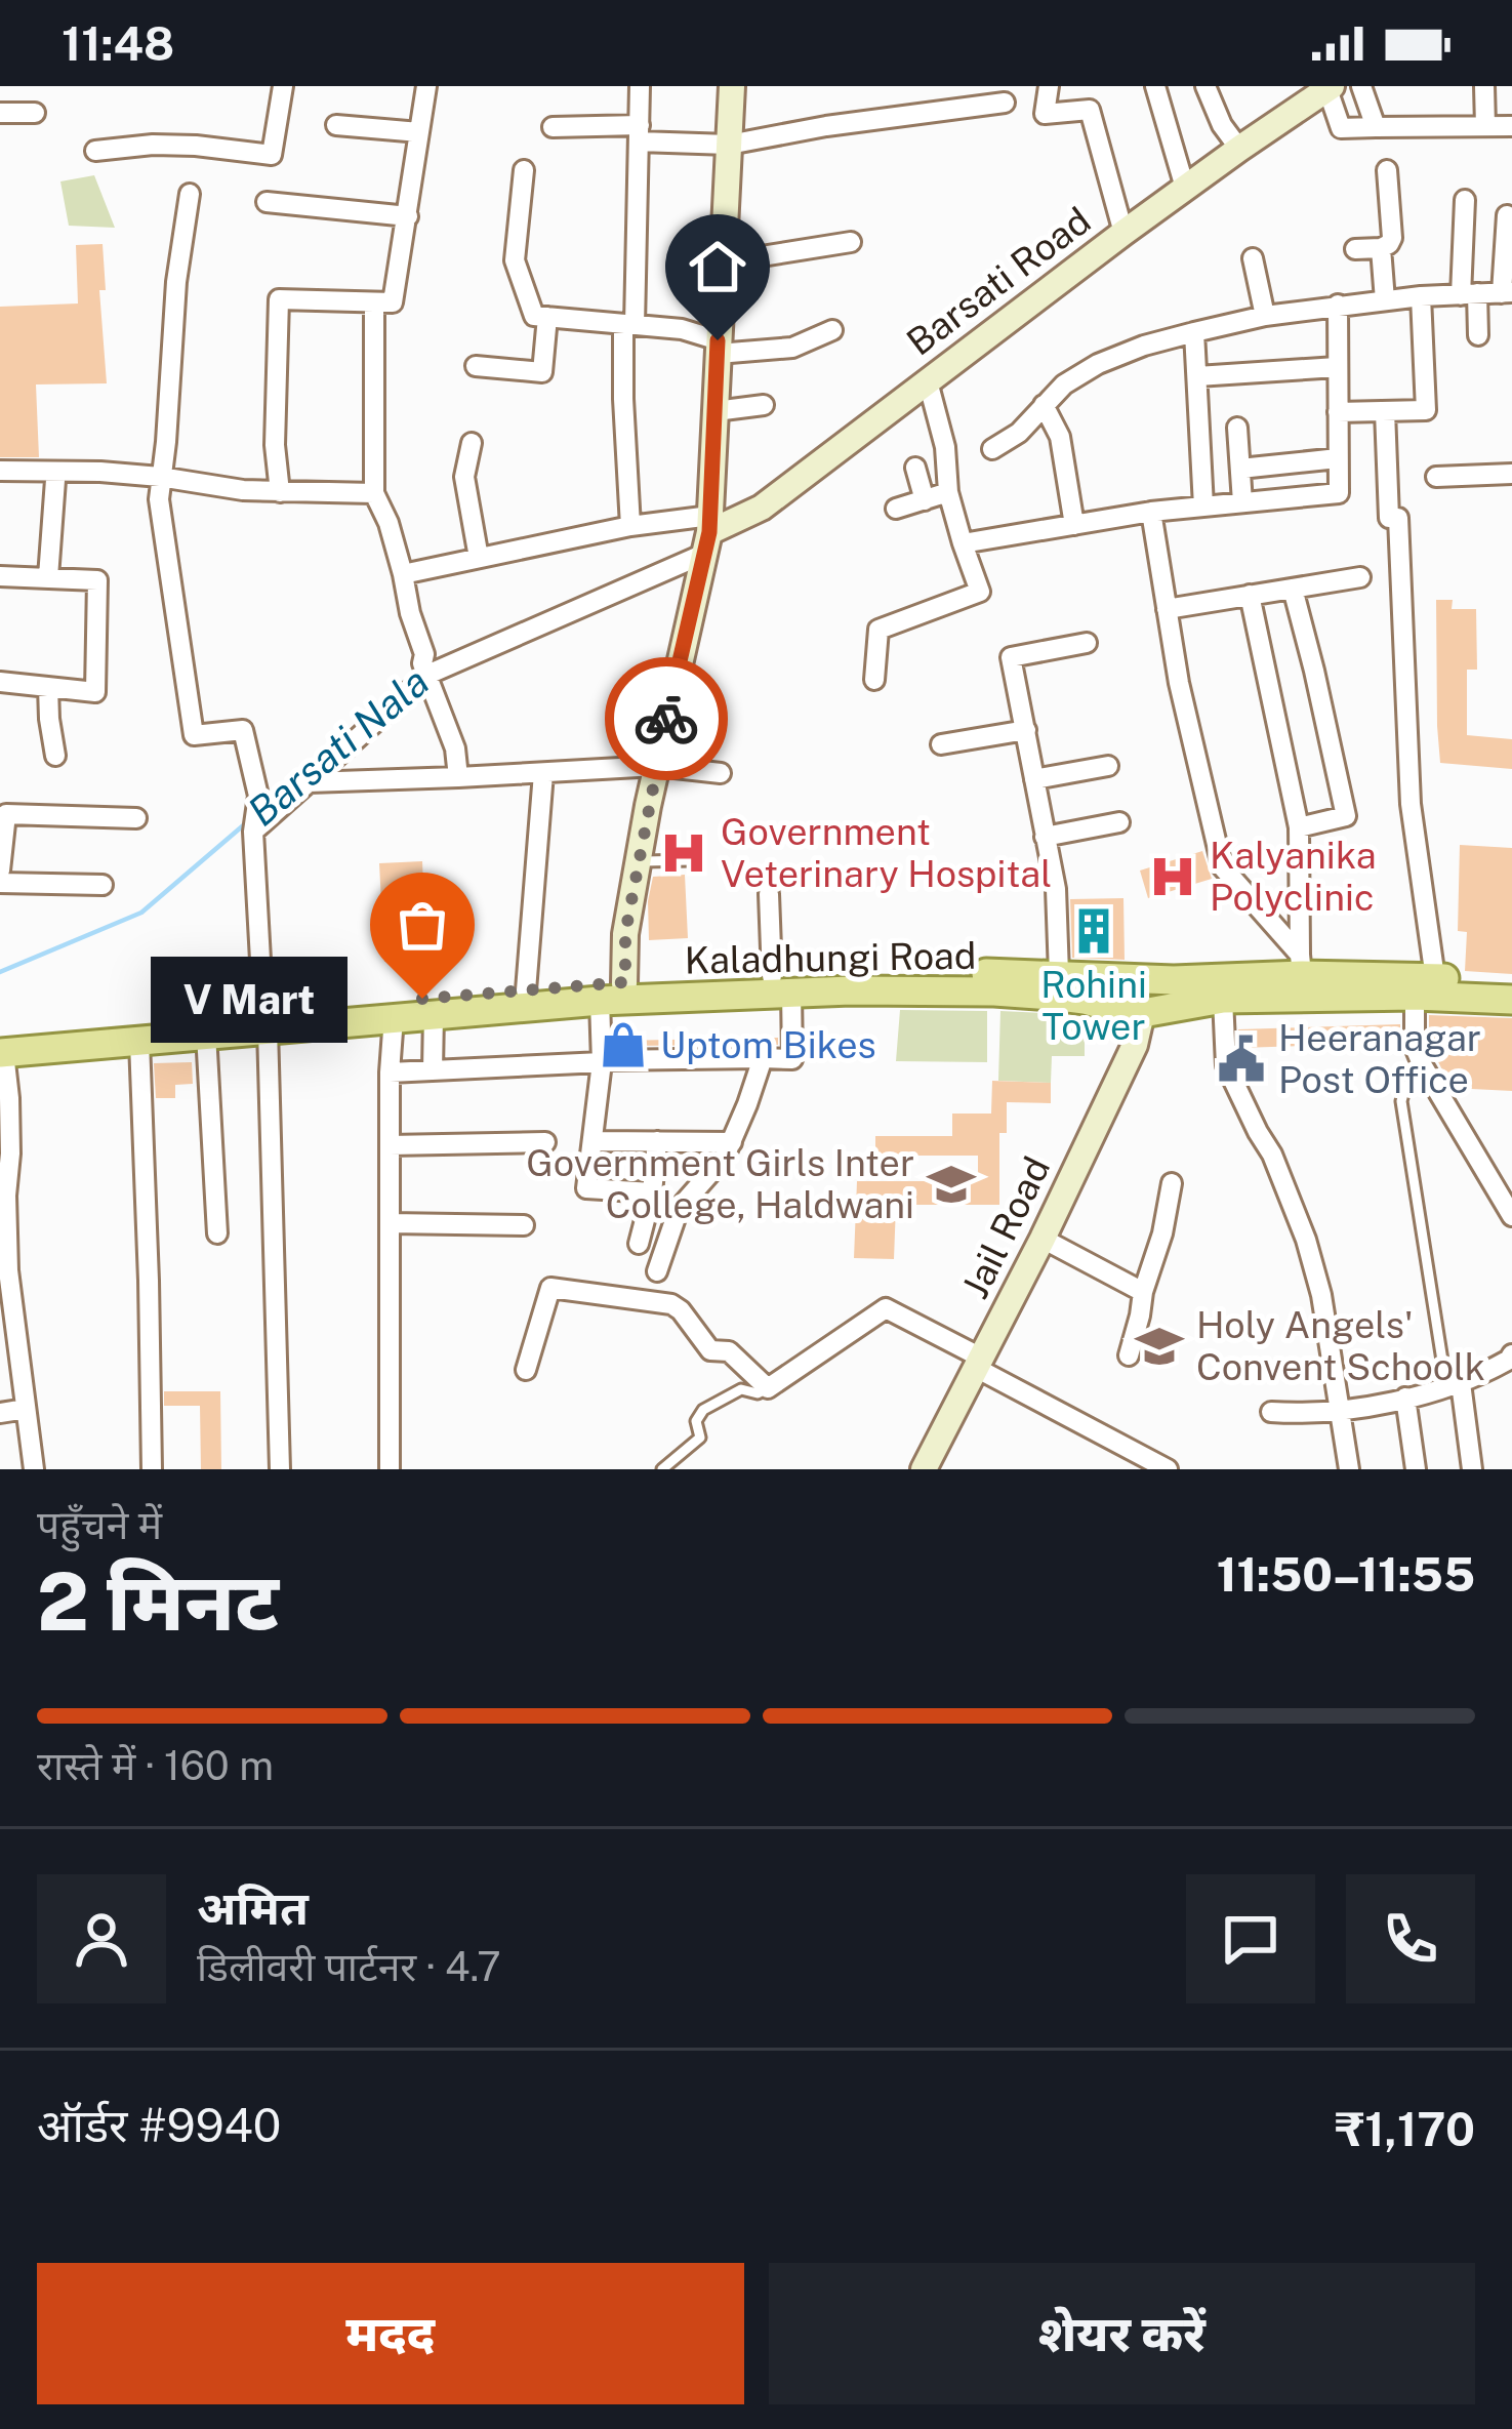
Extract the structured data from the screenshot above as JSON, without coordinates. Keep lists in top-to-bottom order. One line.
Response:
{"streets":{"main road":["Kaladhungi Road"],"street":["Barsati Road","Jail Road"]},"crossings":[["Kaladhungi Road","Jail Road"]],"water":["Barsati Nala"],"places":{"hospital":["Government Veterinary Hospital","Kalyanika Polyclinic"],"building":["Rohini Tower"],"other":["V Mart"],"shop":["Uptom Bikes"],"public building":["Heeranagar Post Office"],"school or university":["Government Girls Inter College, Haldwani","Holy Angels' Convent Schoolk"]},"page":{"status":"11:48","bubble":"V Mart","heading":["2 मिनट","पहुँचने में","11:50–11:55"],"panel":["अमित","डिलीवरी पार्टनर · 4.7","ऑर्डर #9940","₹1,170"],"bar":"रास्ते में · 160 m","buttons":["मदद","शेयर करें"]}}
